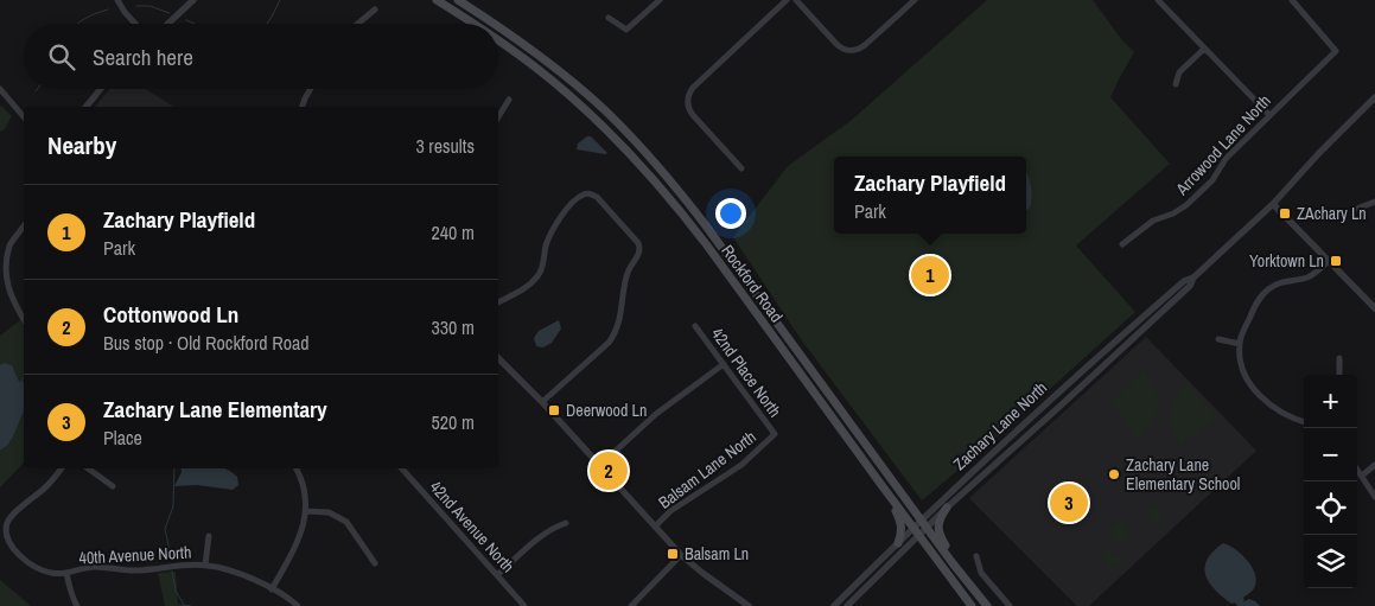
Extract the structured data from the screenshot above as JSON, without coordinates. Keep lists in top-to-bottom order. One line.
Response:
{"streets":{"main road":["Rockford Road"],"street":["Arrowood Lane North","42nd Place North","Zachary Lane North","Balsam Lane North","42nd Avenue North","40th Avenue North"]},"crossings":[["Rockford Road","Zachary Lane North"],["42nd Place North","Balsam Lane North"]],"places":{"transit":["ZAchary Ln","Yorktown Ln","Deerwood Ln","Balsam Ln"],"other":["Zachary Lane Elementary School"]},"page":{"search":"Search here","heading":["Nearby","3 results"],"popup":["Zachary Playfield","Park"],"list":[{"mark":"1","name":"Zachary Playfield","note":"Park","value":"240 m"},{"mark":"2","name":"Cottonwood Ln","note":"Bus stop · Old Rockford Road","value":"330 m"},{"mark":"3","name":"Zachary Lane Elementary","note":"Place","value":"520 m"}],"pins":["1","2","3"],"map_buttons":["+","−"]}}
